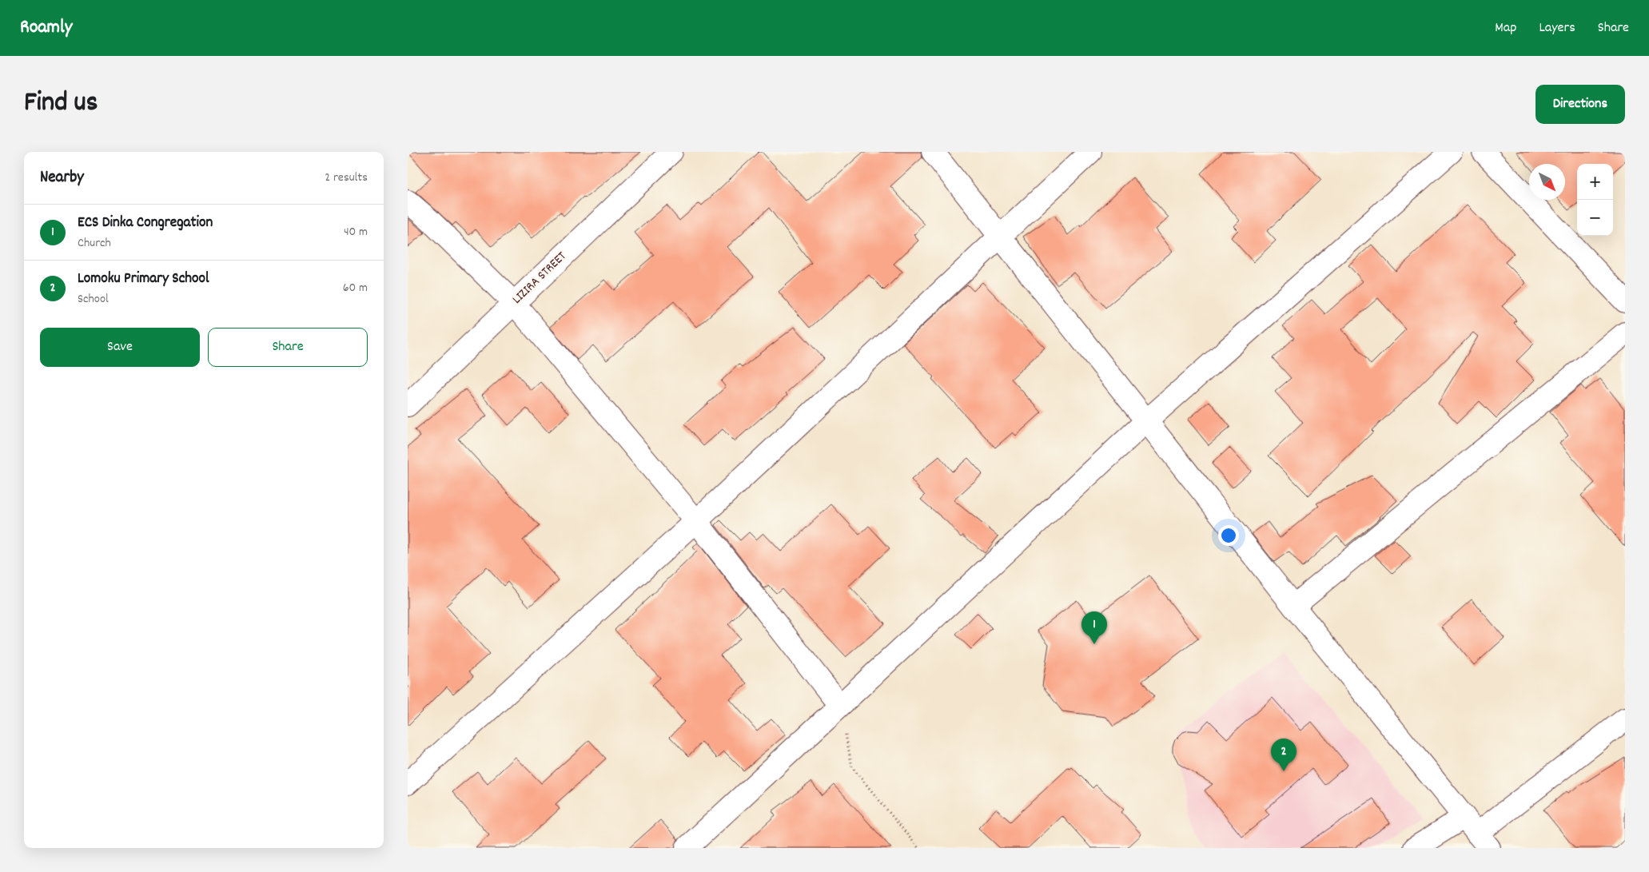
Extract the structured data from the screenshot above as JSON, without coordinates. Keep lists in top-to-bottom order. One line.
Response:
{"streets":{"street":["LIZIRA STREET"]},"north":"bottom right","page":{"header":"Roamly","nav":["Map","Layers","Share"],"title":"Find us","buttons":["Directions",["Save","Share"]],"heading":["Nearby","2 results"],"map_buttons":["+","−"],"list":[{"mark":"1","name":"ECS Dinka Congregation","note":"Church","value":"40 m"},{"mark":"2","name":"Lomoku Primary School","note":"School","value":"60 m"}],"pins":["1","2"]}}
